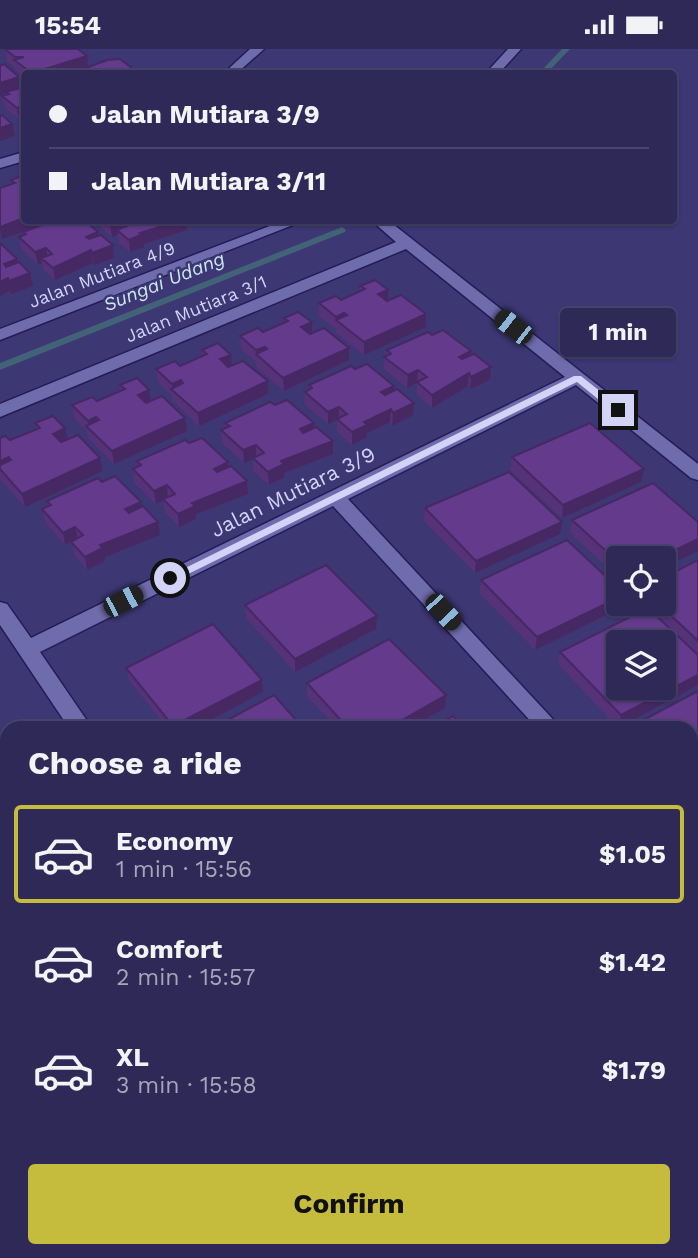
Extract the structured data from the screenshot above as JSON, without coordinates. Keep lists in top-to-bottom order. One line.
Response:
{"streets":{"street":["Jalan Mutiara 4/9","Jalan Mutiara 3/1","Jalan Mutiara 3/9"]},"water":["Sungai Udang"],"page":{"status":"15:54","banner":["Jalan Mutiara 3/9","Jalan Mutiara 3/11"],"bubble":"1 min","heading":"Choose a ride","list":[{"name":"Economy","note":"1 min · 15:56","value":"$1.05"},{"name":"Comfort","note":"2 min · 15:57","value":"$1.42"},{"name":"XL","note":"3 min · 15:58","value":"$1.79"}],"buttons":"Confirm"}}
